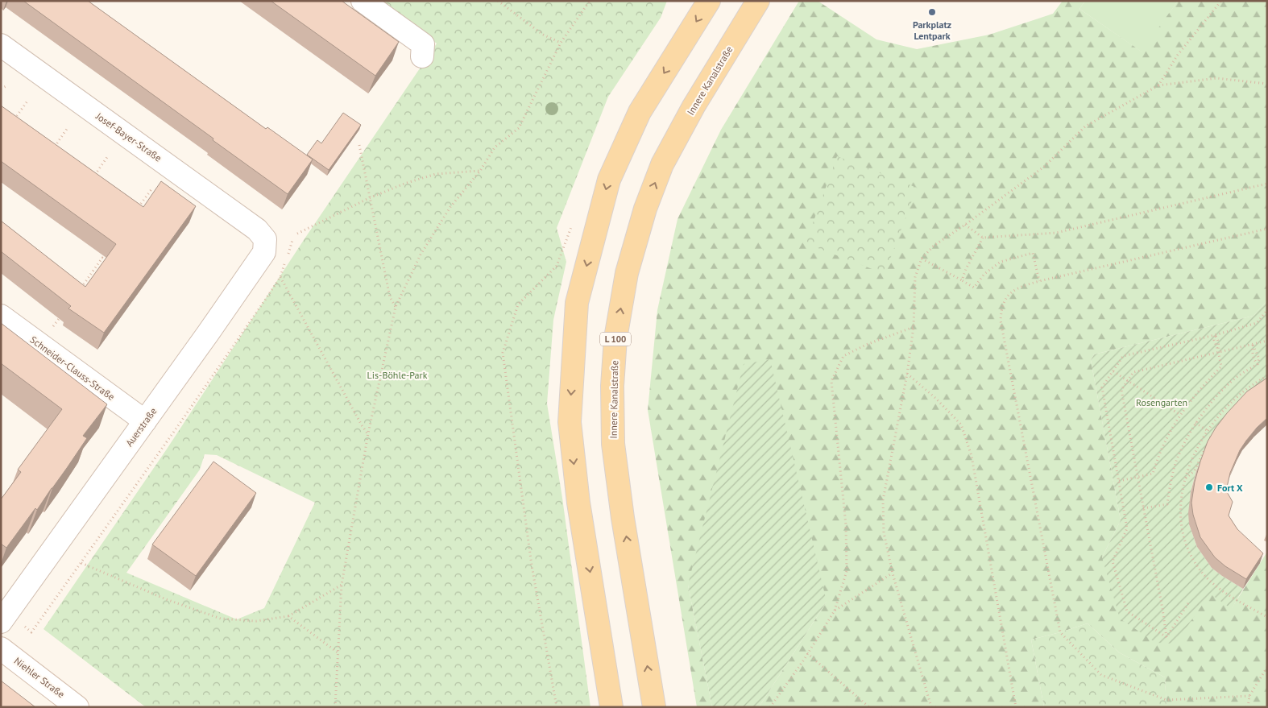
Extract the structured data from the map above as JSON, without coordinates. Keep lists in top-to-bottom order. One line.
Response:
{"streets":{"main road":["Innere Kanalstraße","L 100"],"street":["Josef-Bayer-Straße","Schneider-Clauss-Straße","Auerstraße","Niehler Straße"]},"crossings":[["Josef-Bayer-Straße","Auerstraße"],["Schneider-Clauss-Straße","Auerstraße"]],"parks":["Lis-Böhle-Park","Rosengarten"],"places":["Parkplatz Lentpark","Fort X"]}
